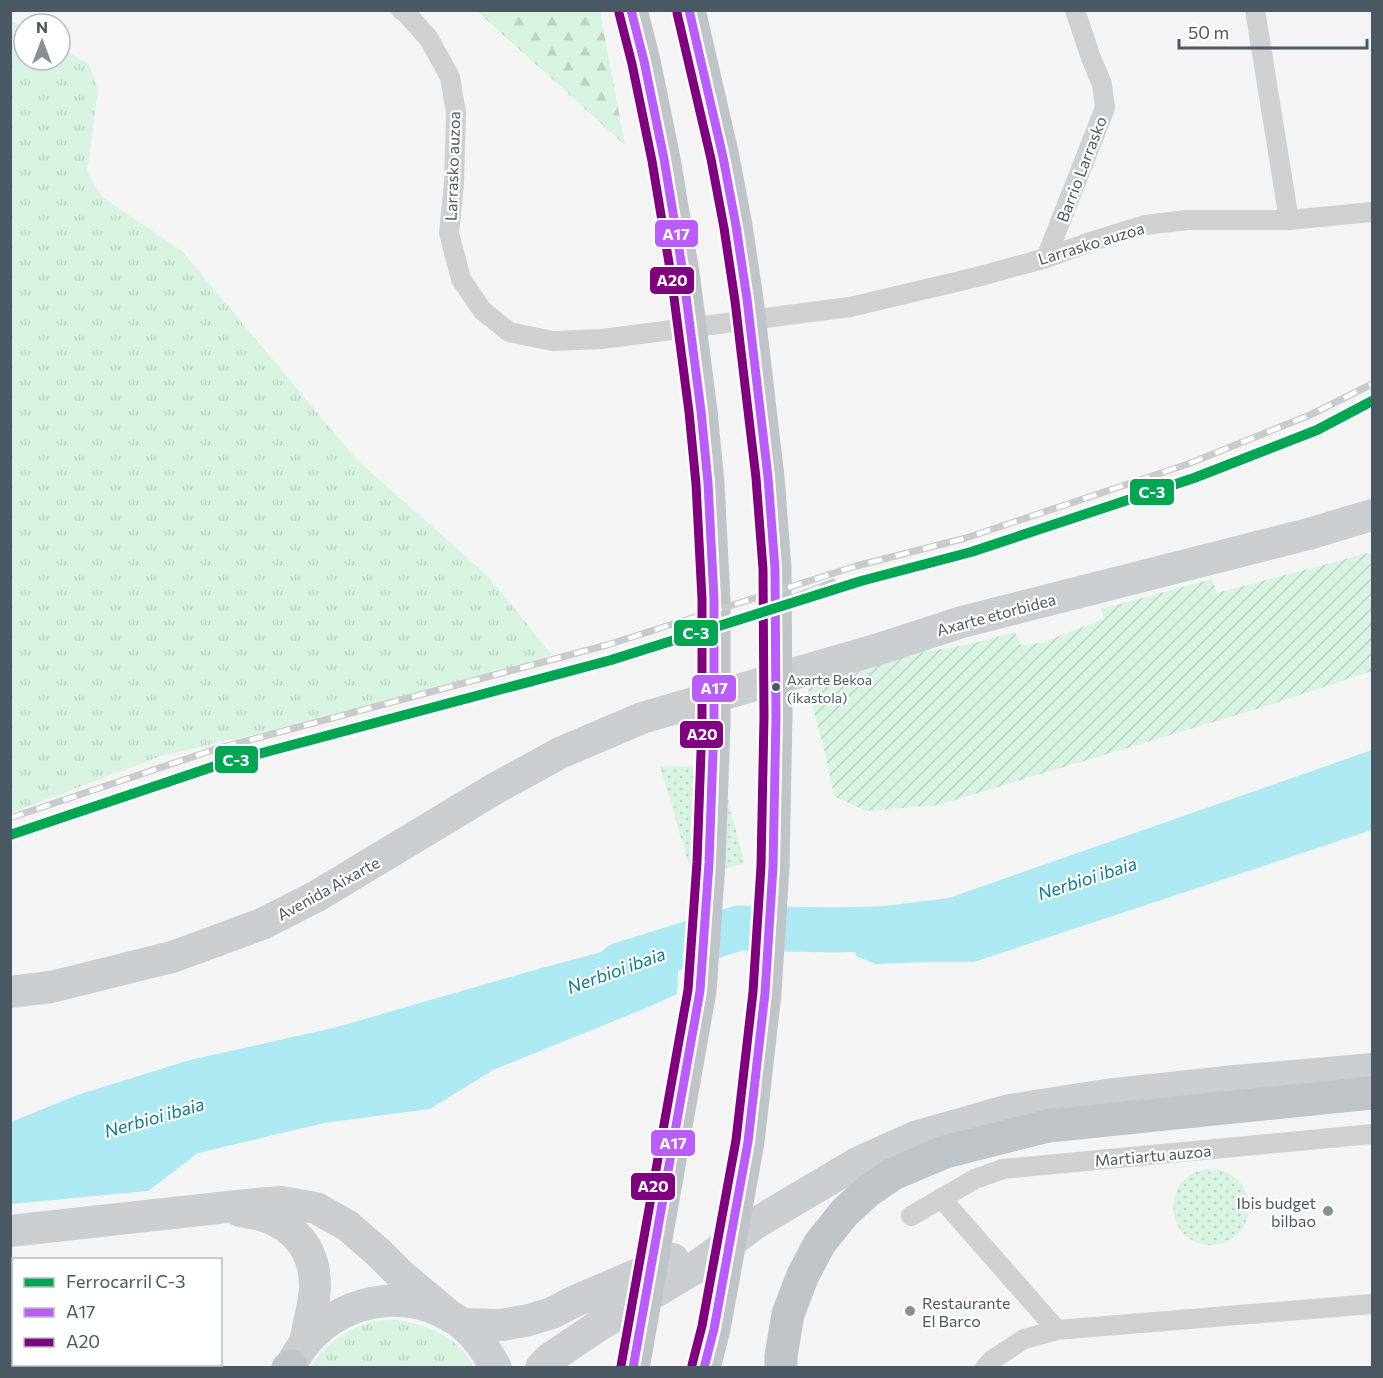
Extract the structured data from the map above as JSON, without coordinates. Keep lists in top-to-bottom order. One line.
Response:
{"streets":{"main road":["Axarte etorbidea","Avenida Aixarte"],"street":["Larrasko auzoa","Barrio Larrasko","Martiartu auzoa"]},"crossings":[["Larrasko auzoa","Barrio Larrasko"],["Axarte etorbidea","Avenida Aixarte"]],"water":["Nerbioi ibaia"],"places":["Axarte Bekoa (ikastola)","Ibis budget bilbao","Restaurante El Barco"],"lines":["transit line A17","transit line A20","rail line C-3"],"legend":["Ferrocarril C-3","A17","A20"],"scale_bar":"50 m","north":"top"}
